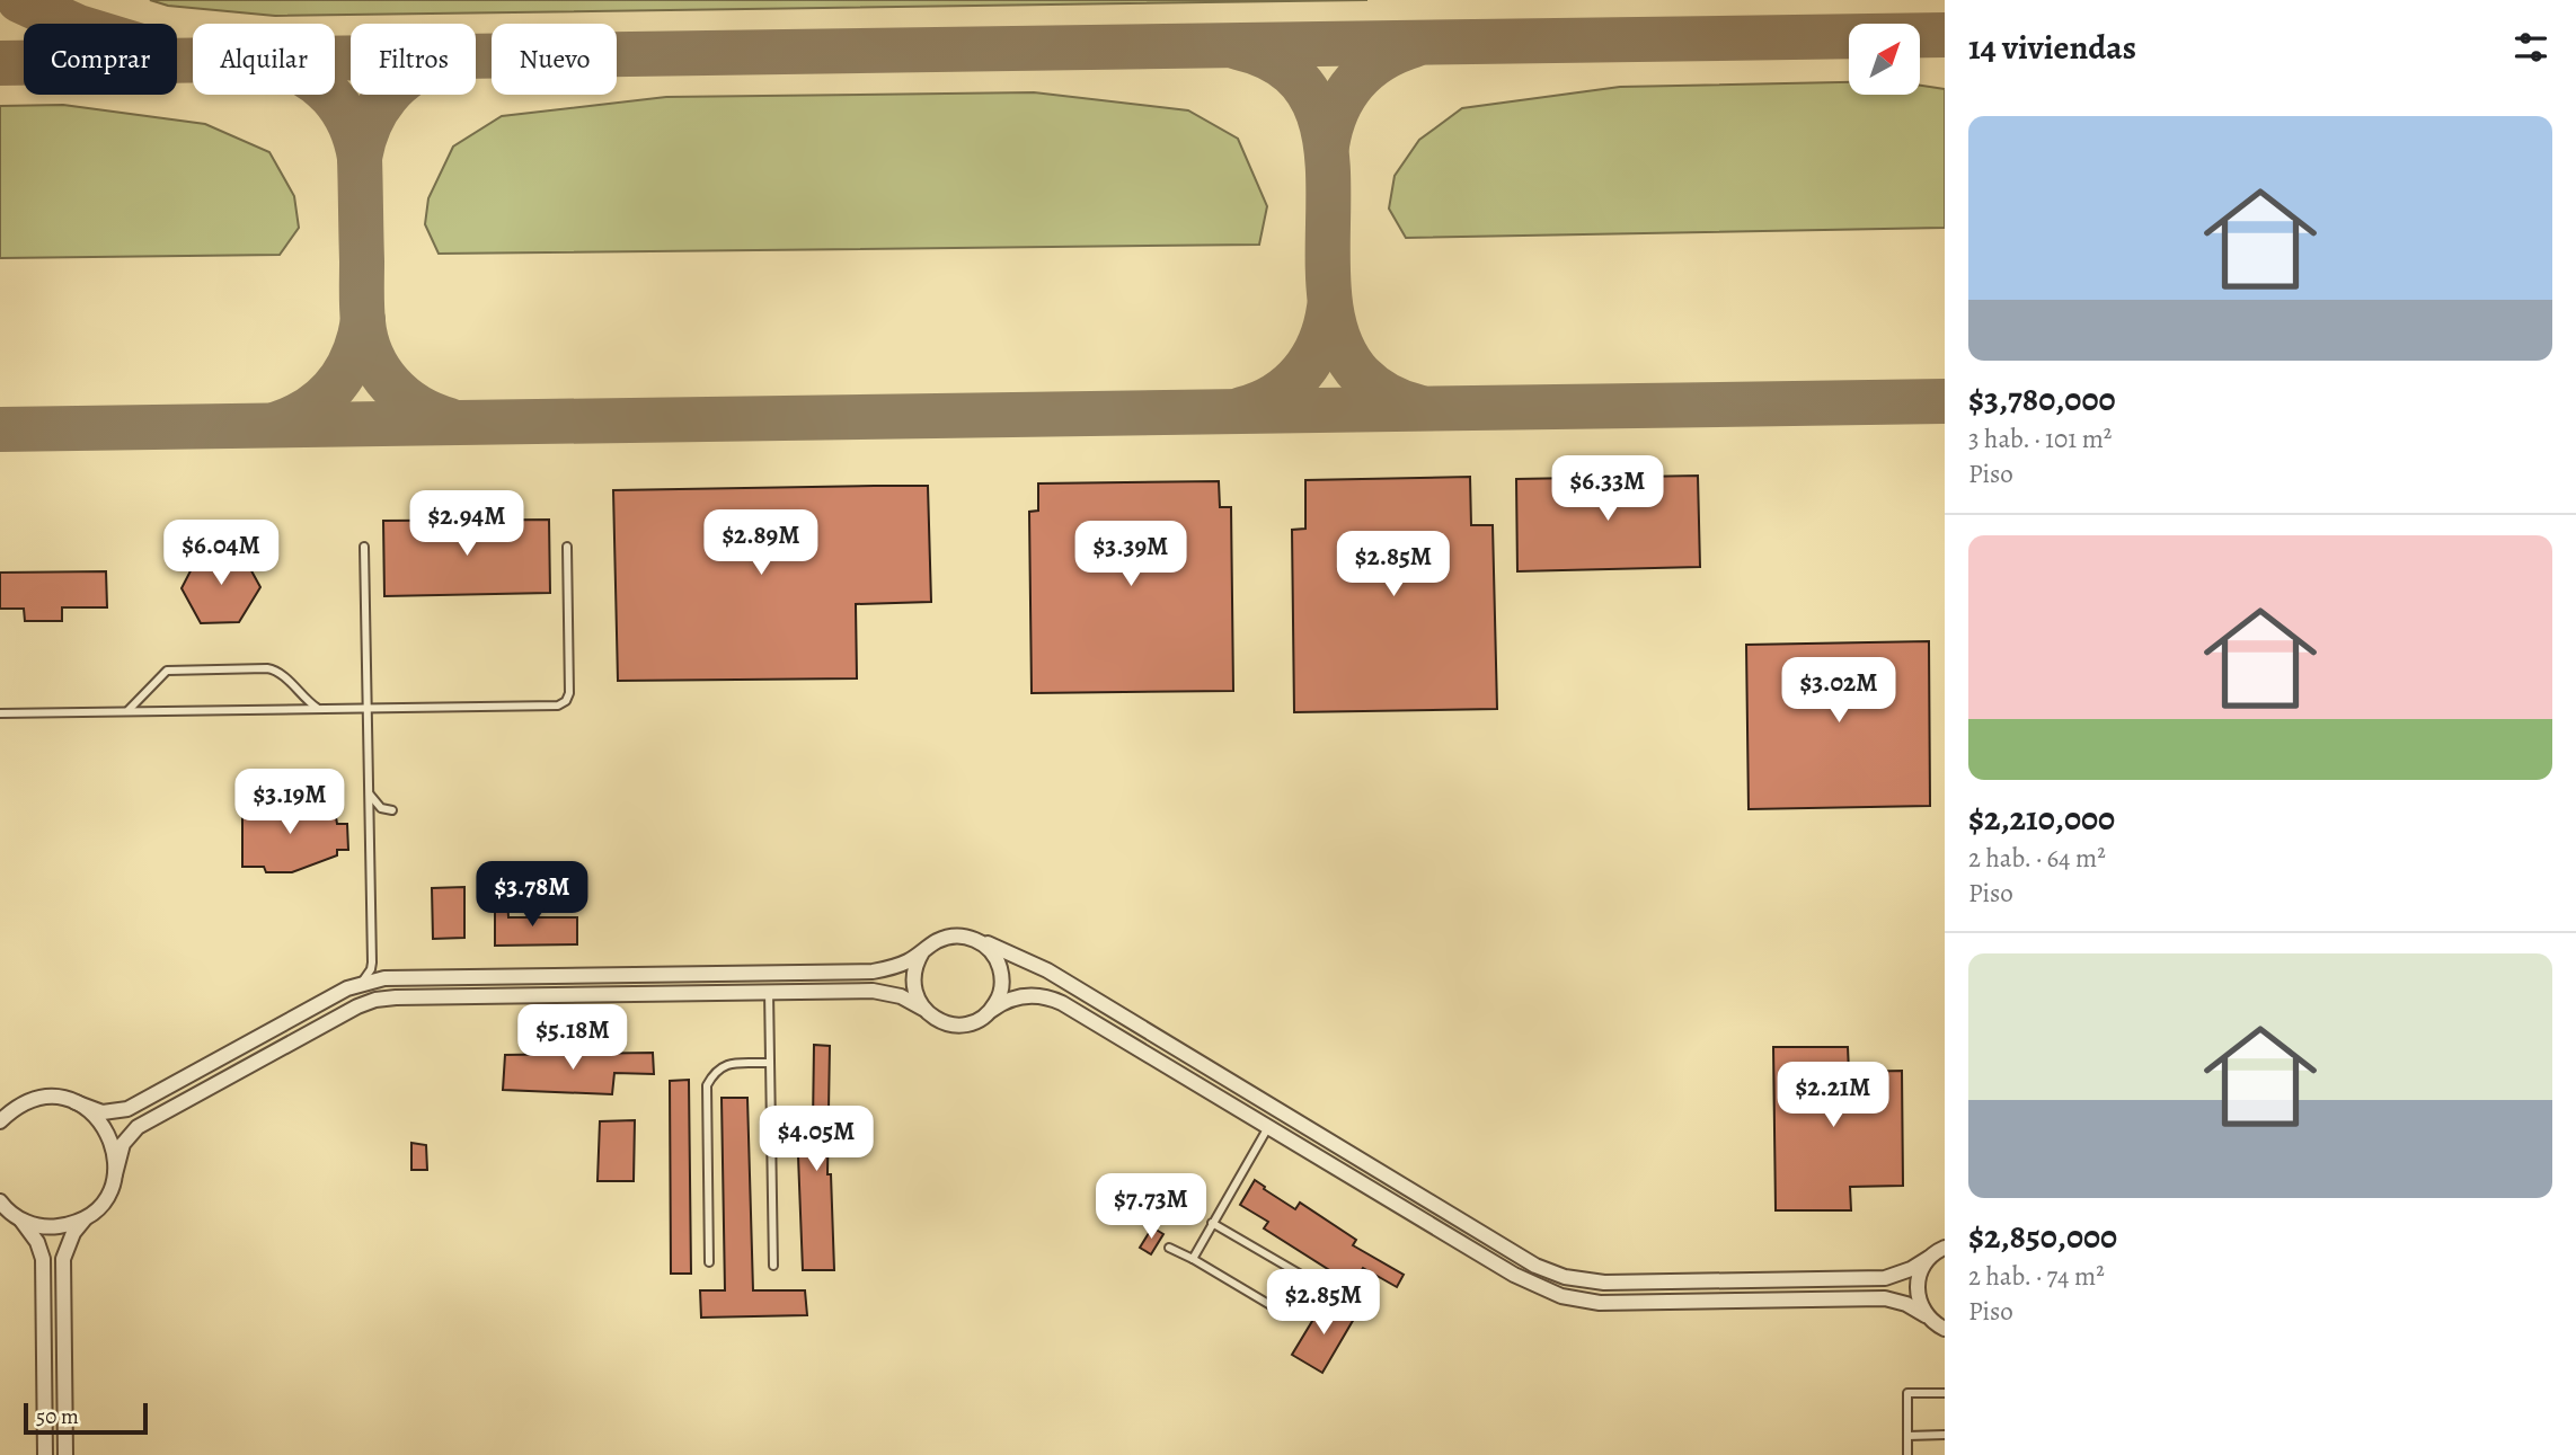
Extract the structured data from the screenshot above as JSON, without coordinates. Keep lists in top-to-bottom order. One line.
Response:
{"scale_bar":"50 m","north":"top right","page":{"heading":"14 viviendas","chip":["Comprar","Alquilar","Filtros","Nuevo"],"list":[{"name":"$3,780,000","note":"3 hab. · 101 m² · Piso"},{"name":"$2,210,000","note":"2 hab. · 64 m² · Piso"},{"name":"$2,850,000","note":"2 hab. · 74 m² · Piso"}],"price":["$6.33M","$2.94M","$2.89M","$6.04M","$3.39M","$2.85M","$3.02M","$3.19M","$3.78M","$5.18M","$2.21M","$4.05M","$7.73M","$2.85M"],"scale":"50 m"}}
